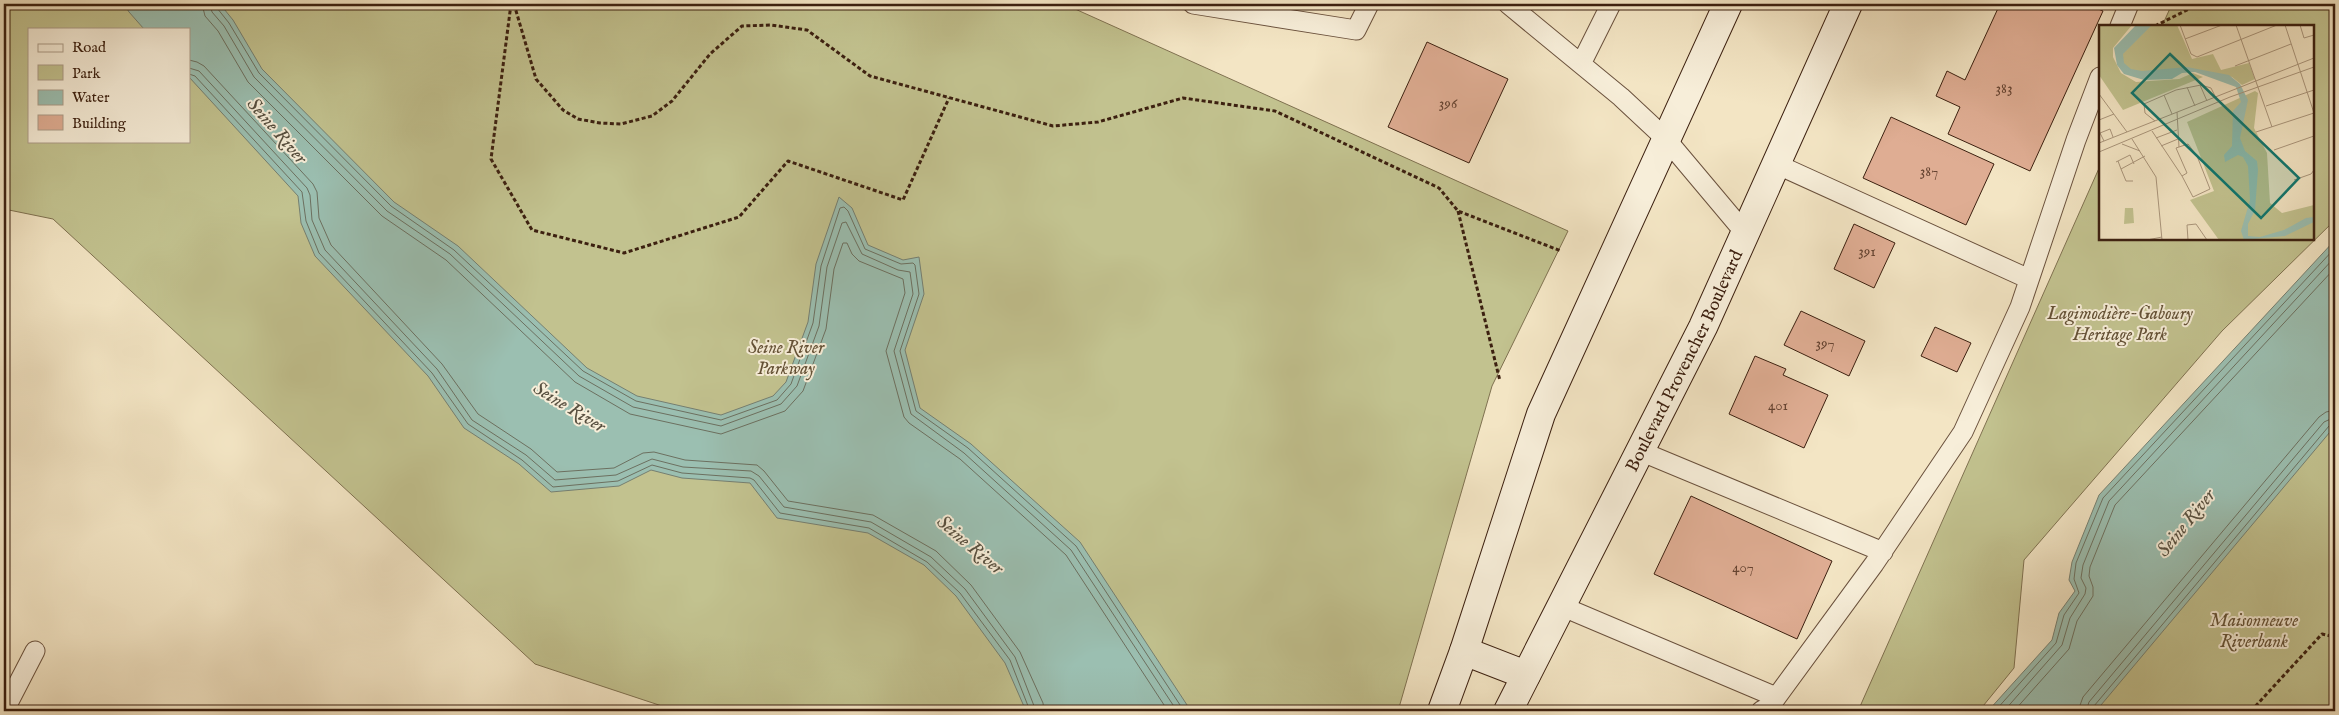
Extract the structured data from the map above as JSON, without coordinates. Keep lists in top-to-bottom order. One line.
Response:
{"streets":{"main road":["Boulevard Provencher Boulevard"]},"water":["Seine River"],"parks":["Lagimodière-Gaboury Heritage Park","Seine River Parkway","Maisonneuve Riverbank"],"house_numbers":["383","396","387","391","397","401","407"],"legend":["Road","Park","Water","Building"]}
